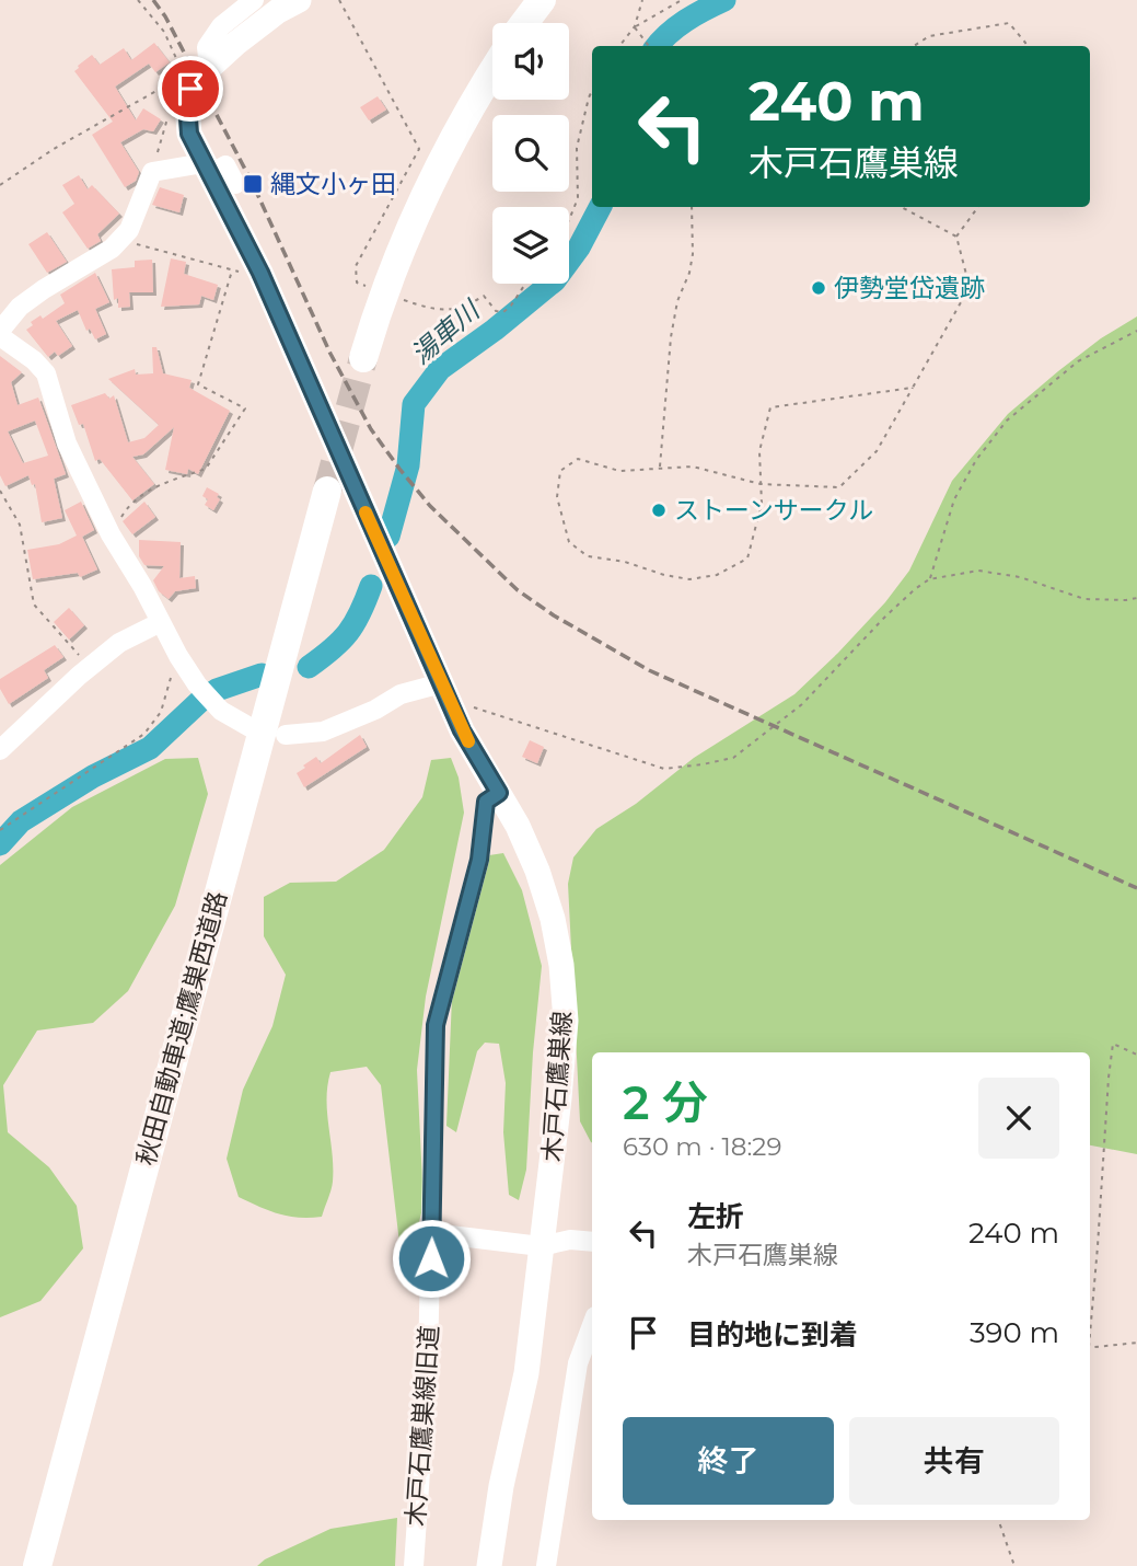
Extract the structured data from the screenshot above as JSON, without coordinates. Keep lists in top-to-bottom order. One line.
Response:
{"streets":{"highway":["秋田自動車道;鷹巣西道路"],"main road":["木戸石鷹巣線"],"street":["木戸石鷹巣線旧道"]},"crossings":[["木戸石鷹巣線","木戸石鷹巣線旧道"]],"water":["湯車川"],"places":{"transit":["縄文小ヶ田"],"other":["伊勢堂岱遺跡","ストーンサークル"]},"page":{"turn":["240 m","木戸石鷹巣線"],"heading":["2 分","630 m · 18:29"],"list":[{"name":"左折","note":"木戸石鷹巣線","value":"240 m"},{"name":"目的地に到着","value":"390 m"}],"buttons":["終了","共有"]}}
